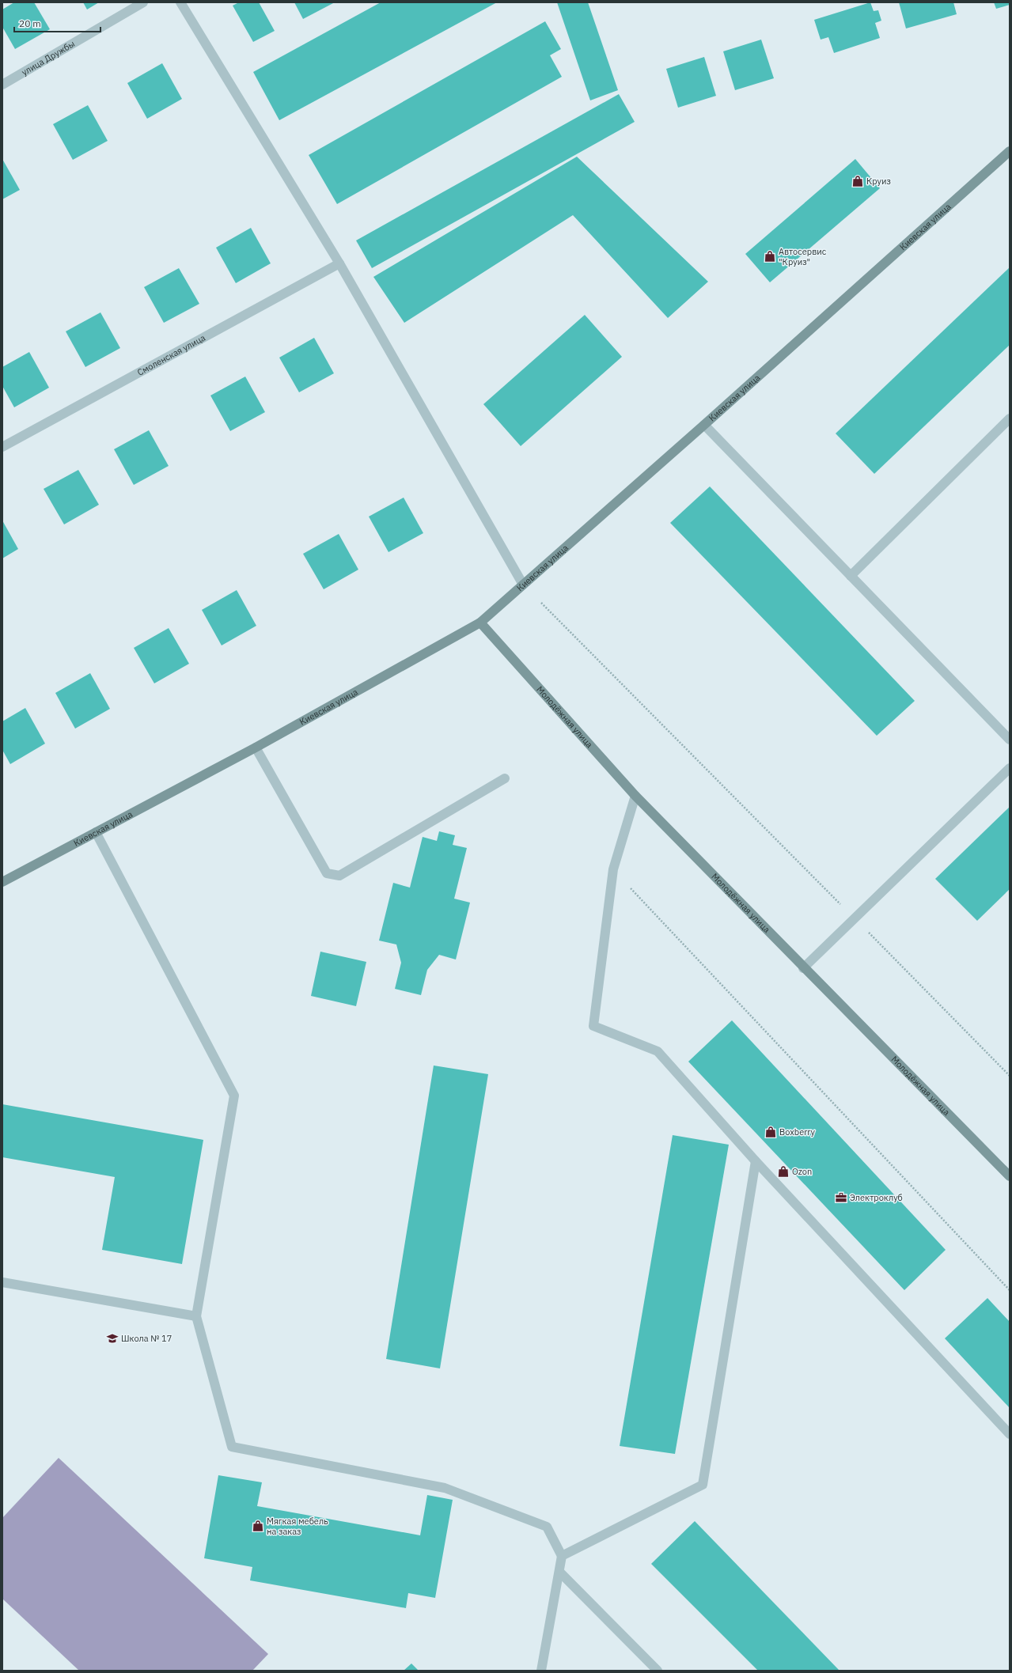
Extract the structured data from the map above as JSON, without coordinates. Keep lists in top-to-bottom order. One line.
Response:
{"streets":{"main road":["Киевская улица","Молодёжная улица"],"street":["улица Дружбы","Смоленская улица"]},"crossings":[["Киевская улица","Молодёжная улица"]],"places":{"shop":["Круиз","Автосервис \"Круиз\"","Boxberry","Ozon","Мягкая мебель на заказ"],"office":["Электроклуб"],"school or university":["Школа № 17"]},"scale_bar":"20 m"}
